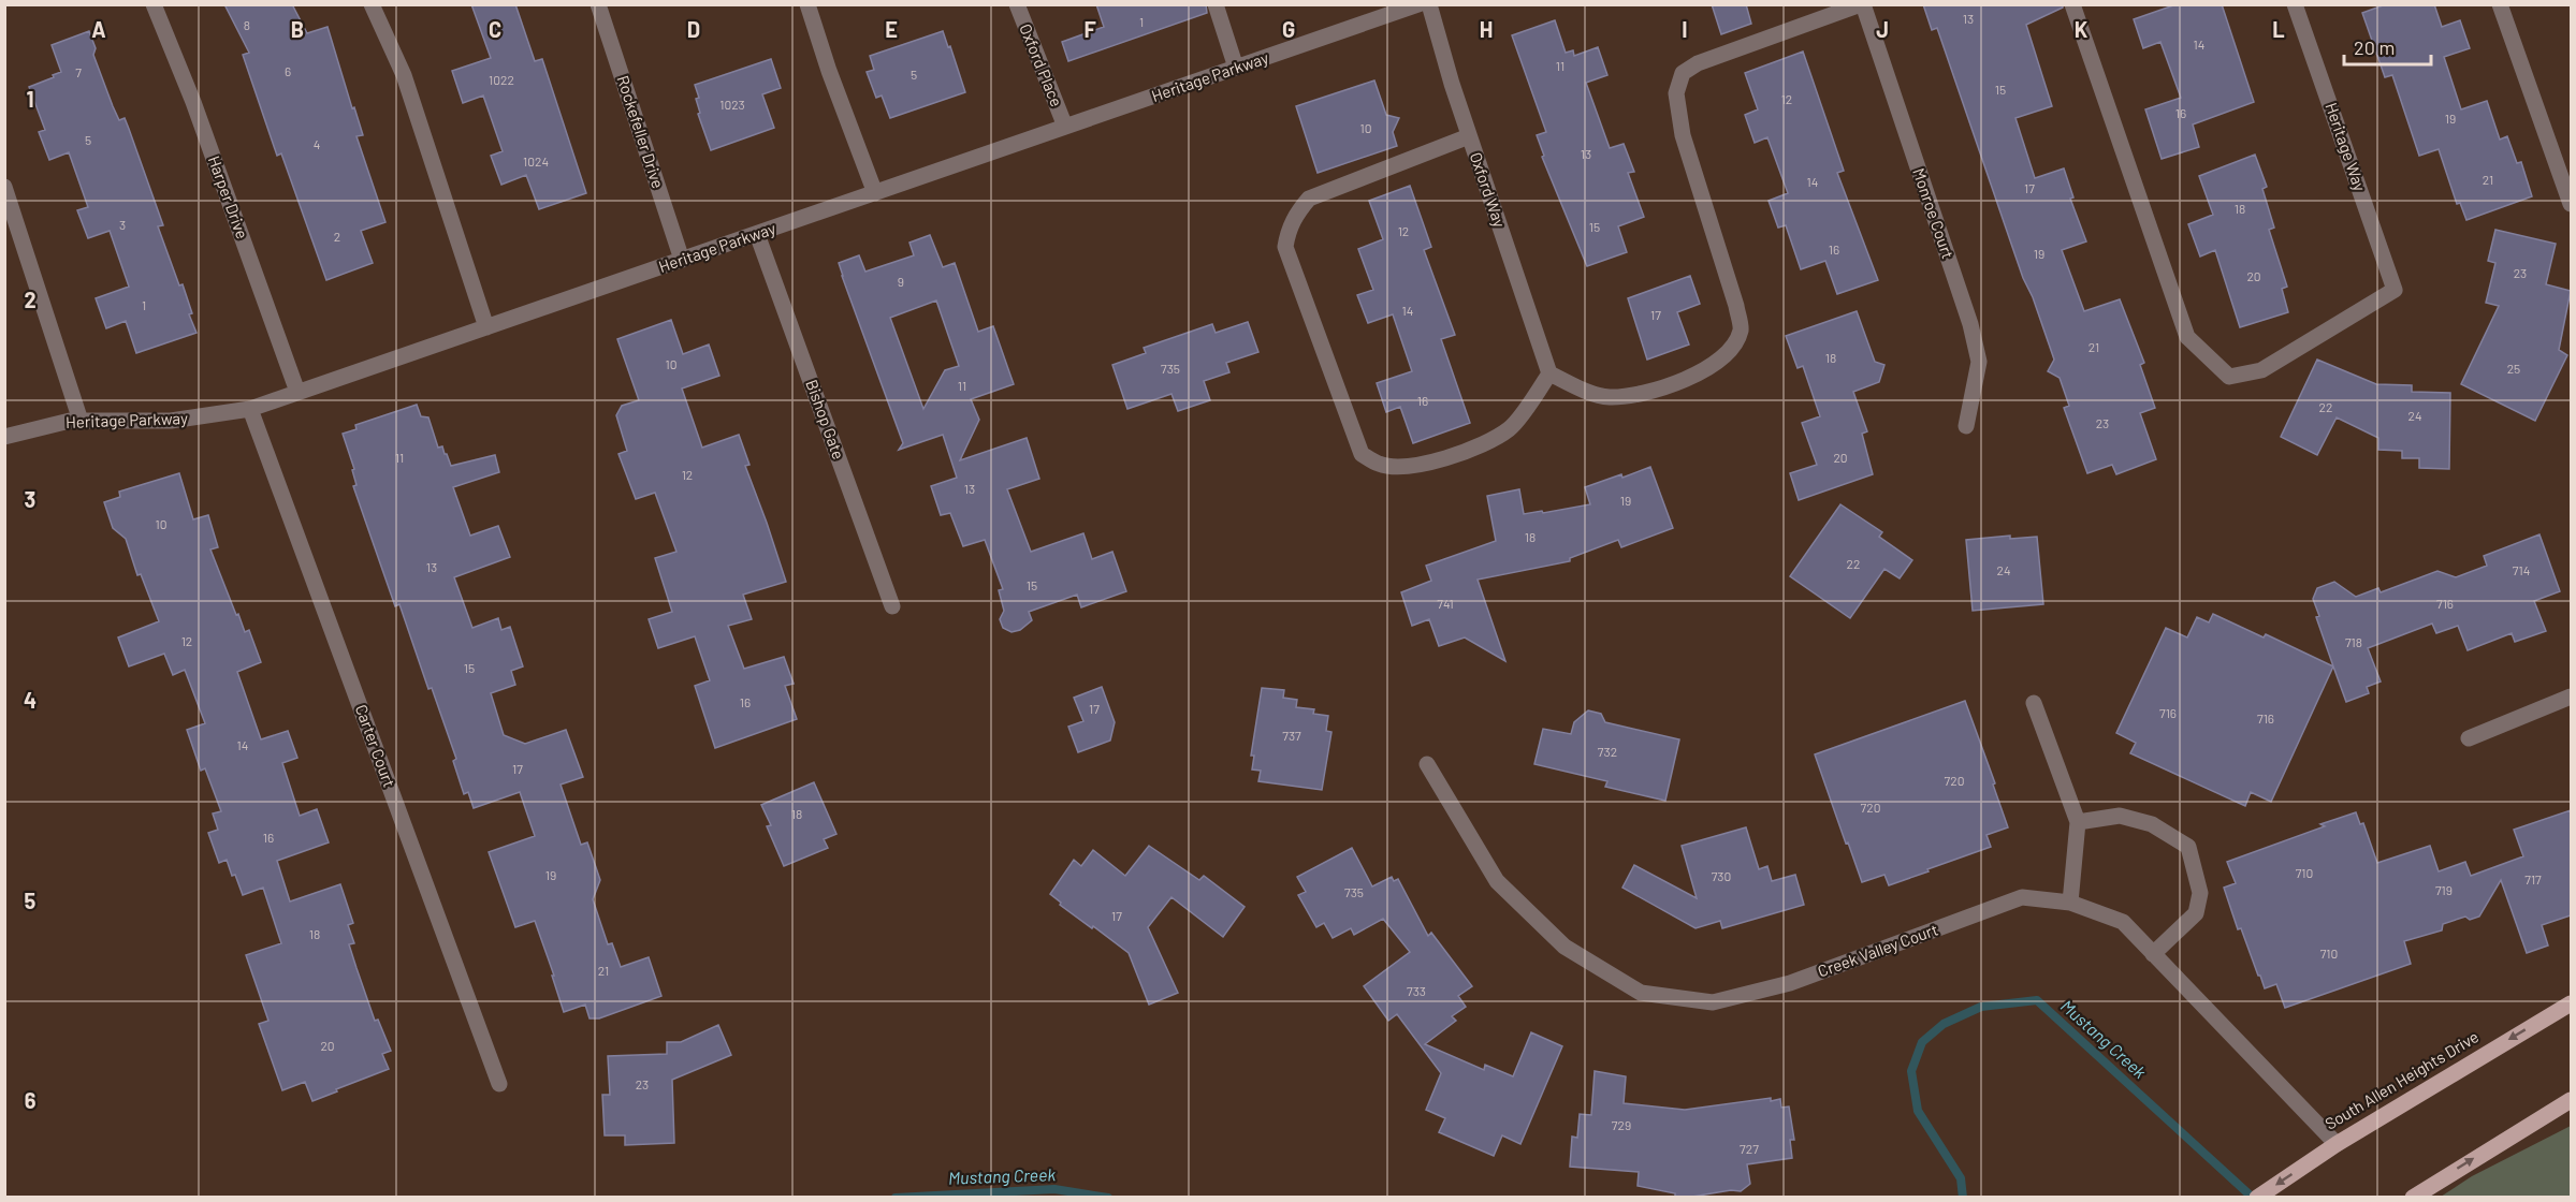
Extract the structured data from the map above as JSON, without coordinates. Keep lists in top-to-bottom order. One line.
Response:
{"streets":{"main road":["South Allen Heights Drive"],"street":["Oxford Place","Heritage Parkway","Rockefeller Drive","Heritage Way","Oxford Way","Harper Drive","Monroe Court","Bishop Gate","Carter Court","Creek Valley Court"]},"crossings":[["Oxford Place","Heritage Parkway"],["Heritage Parkway","Rockefeller Drive"],["Heritage Parkway","Harper Drive"],["Heritage Parkway","Bishop Gate"],["Heritage Parkway","Carter Court"],["Creek Valley Court","South Allen Heights Drive"]],"water":["Mustang Creek"],"house_numbers":["13","1","8","14","11","6","7","5","1022","15","12","1023","16","19","10","5","4","13","1024","21","14","17","18","3","15","12","2","16","19","23","20","9","1","14","17","21","18","10","735","25","11","16","22","24","23","11","20","12","13","19","10","18","22","13","24","714","15","741","716","12","718","15","16","17","716","716","737","14","732","17","720","720","18","16","710","19","730","717","719","735","17","18","710","21","733","20","23","729","727"],"scale_bar":"20 m","grid":{"columns":["A","B","C","D","E","F","G","H","I","J","K","L"],"rows":["1","2","3","4","5","6"]}}
